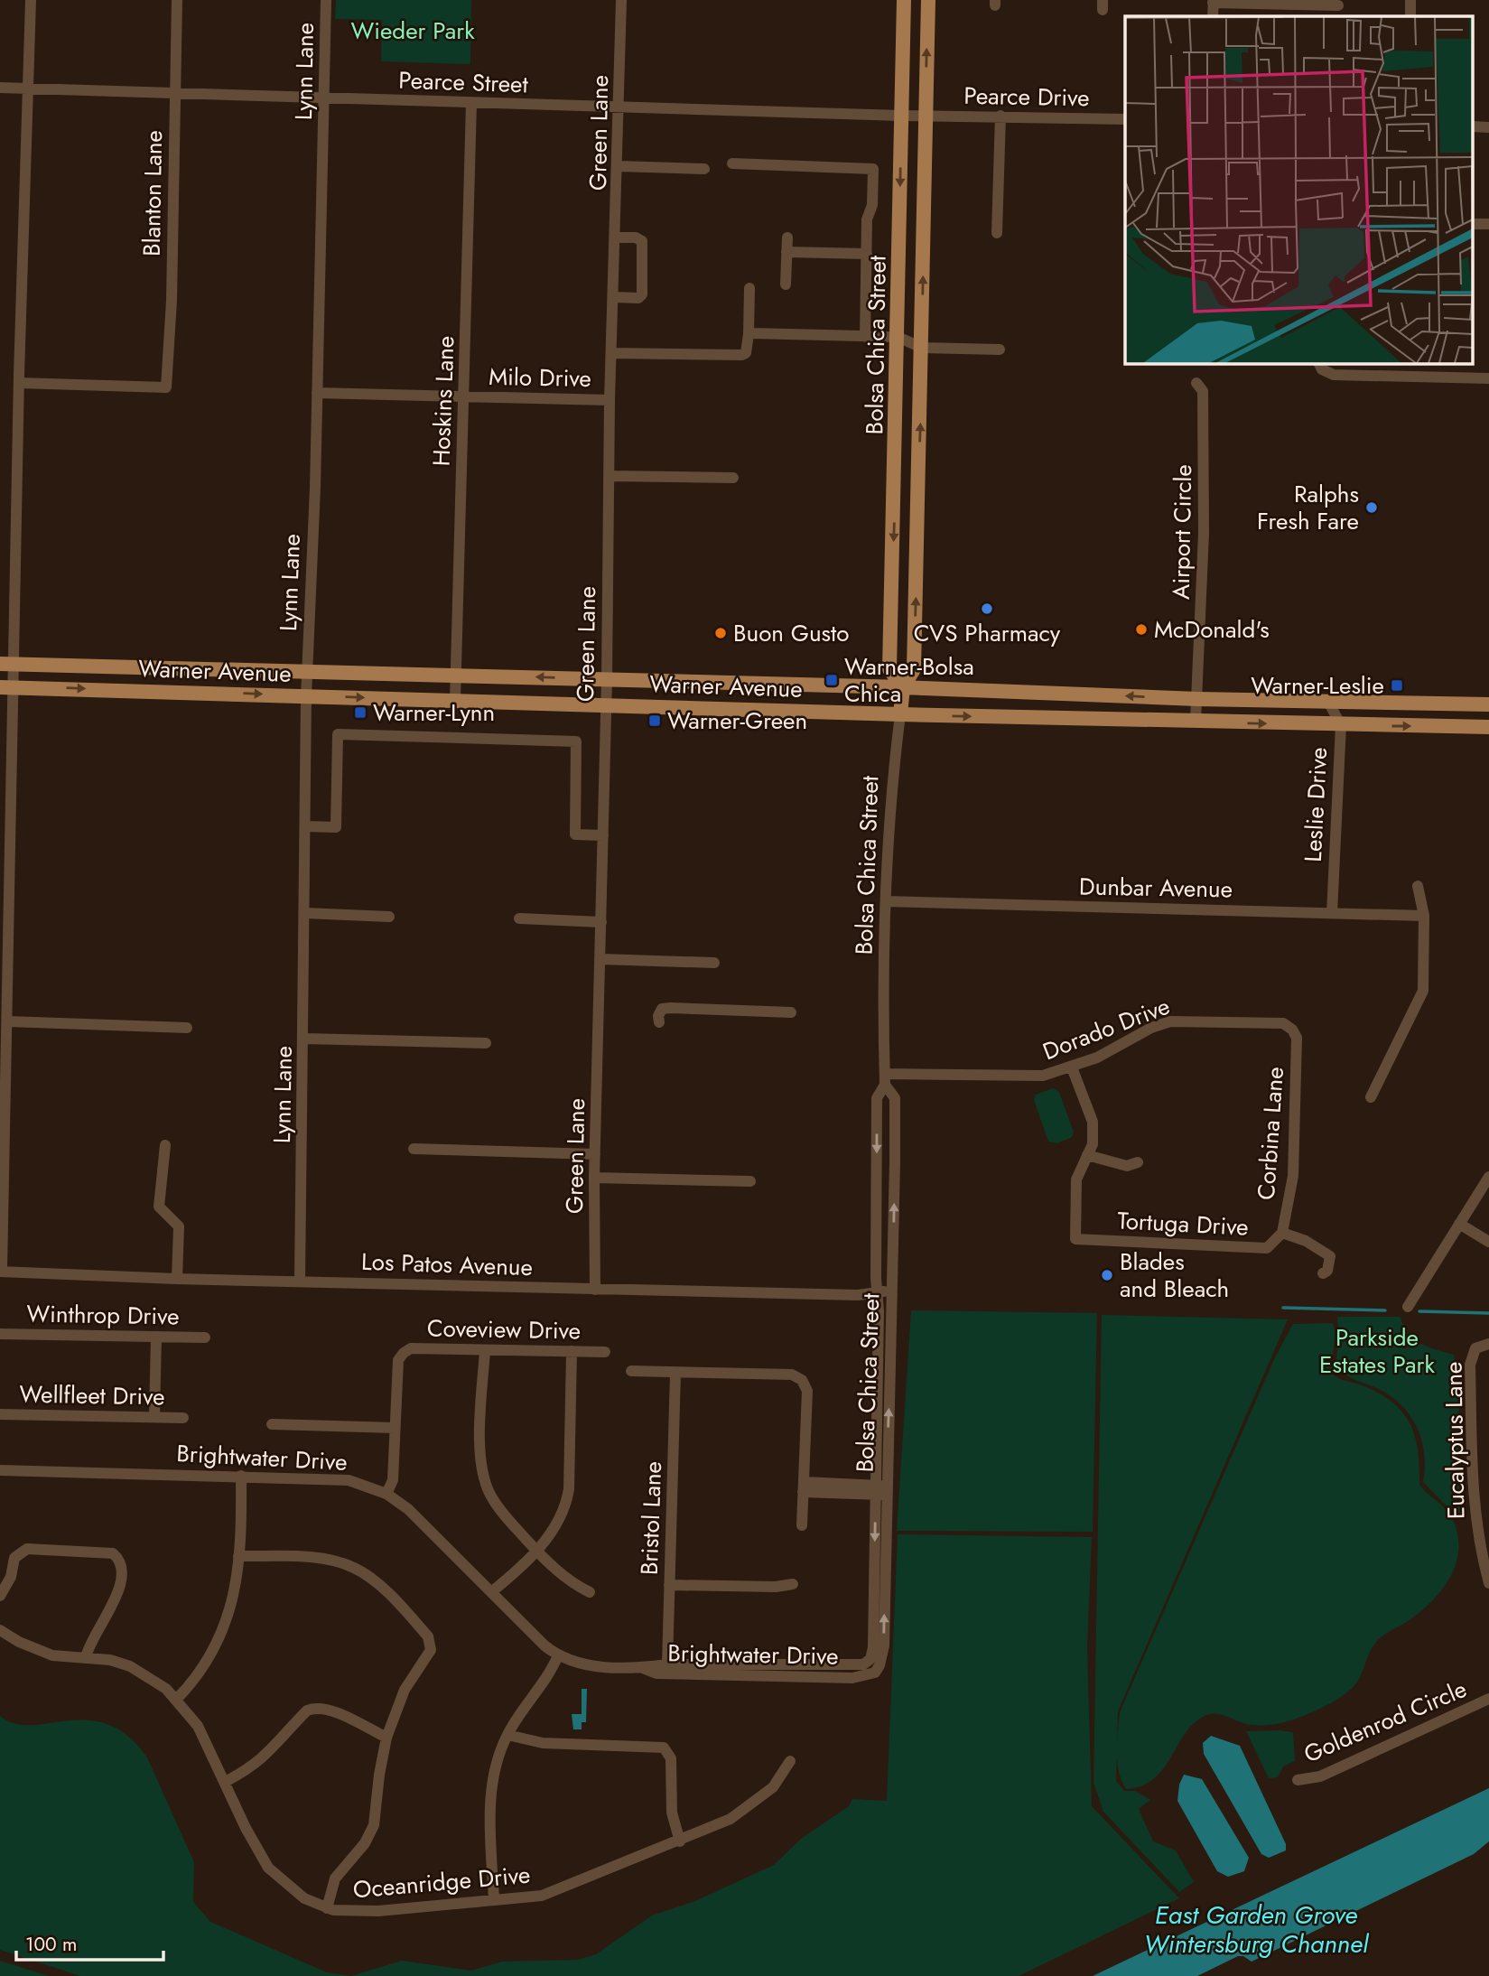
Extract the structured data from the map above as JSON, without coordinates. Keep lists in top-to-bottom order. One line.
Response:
{"streets":{"main road":["Bolsa Chica Street","Warner Avenue"],"street":["Lynn Lane","Pearce Street","Pearce Drive","Green Lane","Blanton Lane","Milo Drive","Hoskins Lane","Airport Circle","Leslie Drive","Dunbar Avenue","Dorado Drive","Corbina Lane","Tortuga Drive","Los Patos Avenue","Winthrop Drive","Coveview Drive","Wellfleet Drive","Eucalyptus Lane","Brightwater Drive","Bristol Lane","Goldenrod Circle","Oceanridge Drive"]},"crossings":[["Lynn Lane","Pearce Street"],["Lynn Lane","Milo Drive"],["Lynn Lane","Warner Avenue"],["Lynn Lane","Los Patos Avenue"],["Pearce Street","Pearce Drive"],["Pearce Street","Green Lane"],["Pearce Street","Blanton Lane"],["Pearce Street","Bolsa Chica Street"],["Pearce Street","Hoskins Lane"],["Pearce Drive","Bolsa Chica Street"],["Green Lane","Milo Drive"],["Green Lane","Warner Avenue"],["Green Lane","Los Patos Avenue"],["Bolsa Chica Street","Warner Avenue"],["Bolsa Chica Street","Dunbar Avenue"],["Bolsa Chica Street","Dorado Drive"],["Bolsa Chica Street","Los Patos Avenue"],["Bolsa Chica Street","Brightwater Drive"],["Milo Drive","Hoskins Lane"],["Hoskins Lane","Warner Avenue"],["Airport Circle","Warner Avenue"],["Warner Avenue","Leslie Drive"],["Leslie Drive","Dunbar Avenue"],["Dorado Drive","Corbina Lane"],["Corbina Lane","Tortuga Drive"],["Brightwater Drive","Bristol Lane"]],"water":["East Garden Grove Wintersburg Channel"],"parks":["Wieder Park","Parkside Estates Park"],"places":{"other":["Ralphs Fresh Fare","CVS Pharmacy","McDonald's","Buon Gusto","Blades and Bleach"],"transit":["Warner-Bolsa Chica","Warner-Leslie","Warner-Lynn","Warner-Green"]},"scale_bar":"100 m"}
